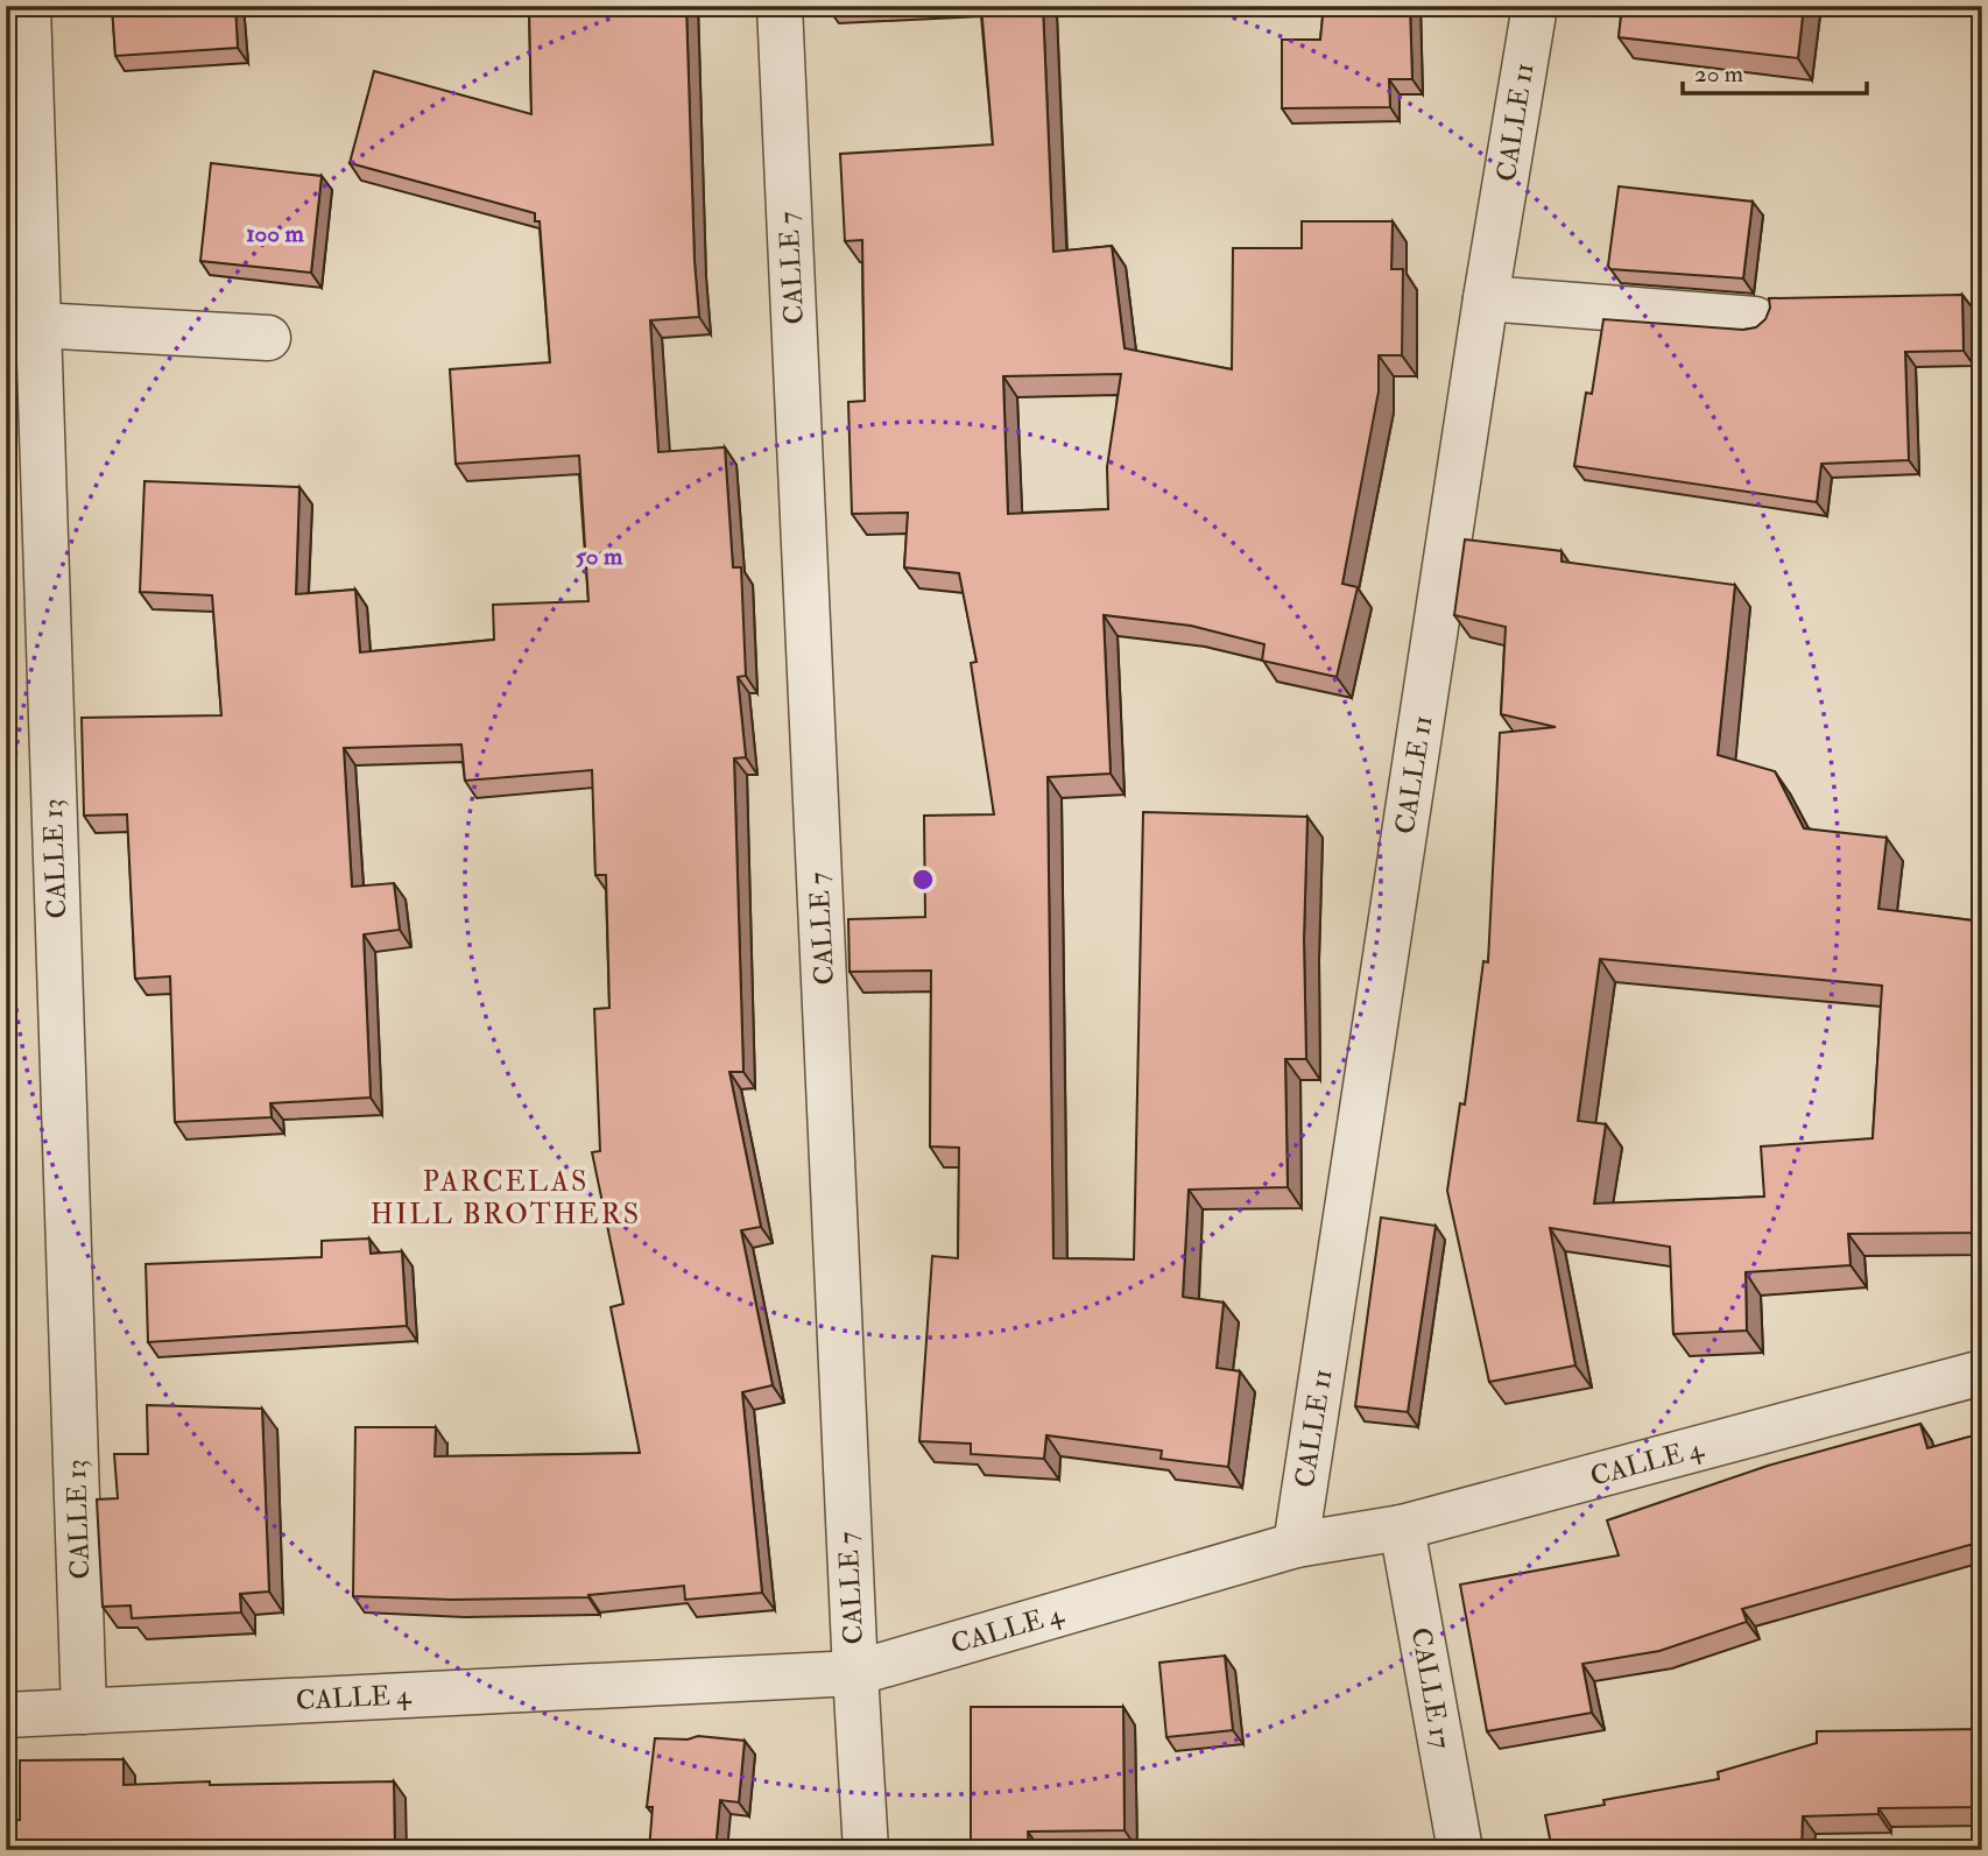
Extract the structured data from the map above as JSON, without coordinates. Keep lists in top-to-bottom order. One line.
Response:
{"streets":{"street":["CALLE 11","CALLE 7","CALLE 13","CALLE 4","CALLE 17"]},"crossings":[["CALLE 11","CALLE 4"],["CALLE 7","CALLE 4"],["CALLE 13","CALLE 4"],["CALLE 4","CALLE 17"]],"districts":["PARCELAS HILL BROTHERS"],"scale_bar":"20 m","rings":["100 m","50 m"]}
